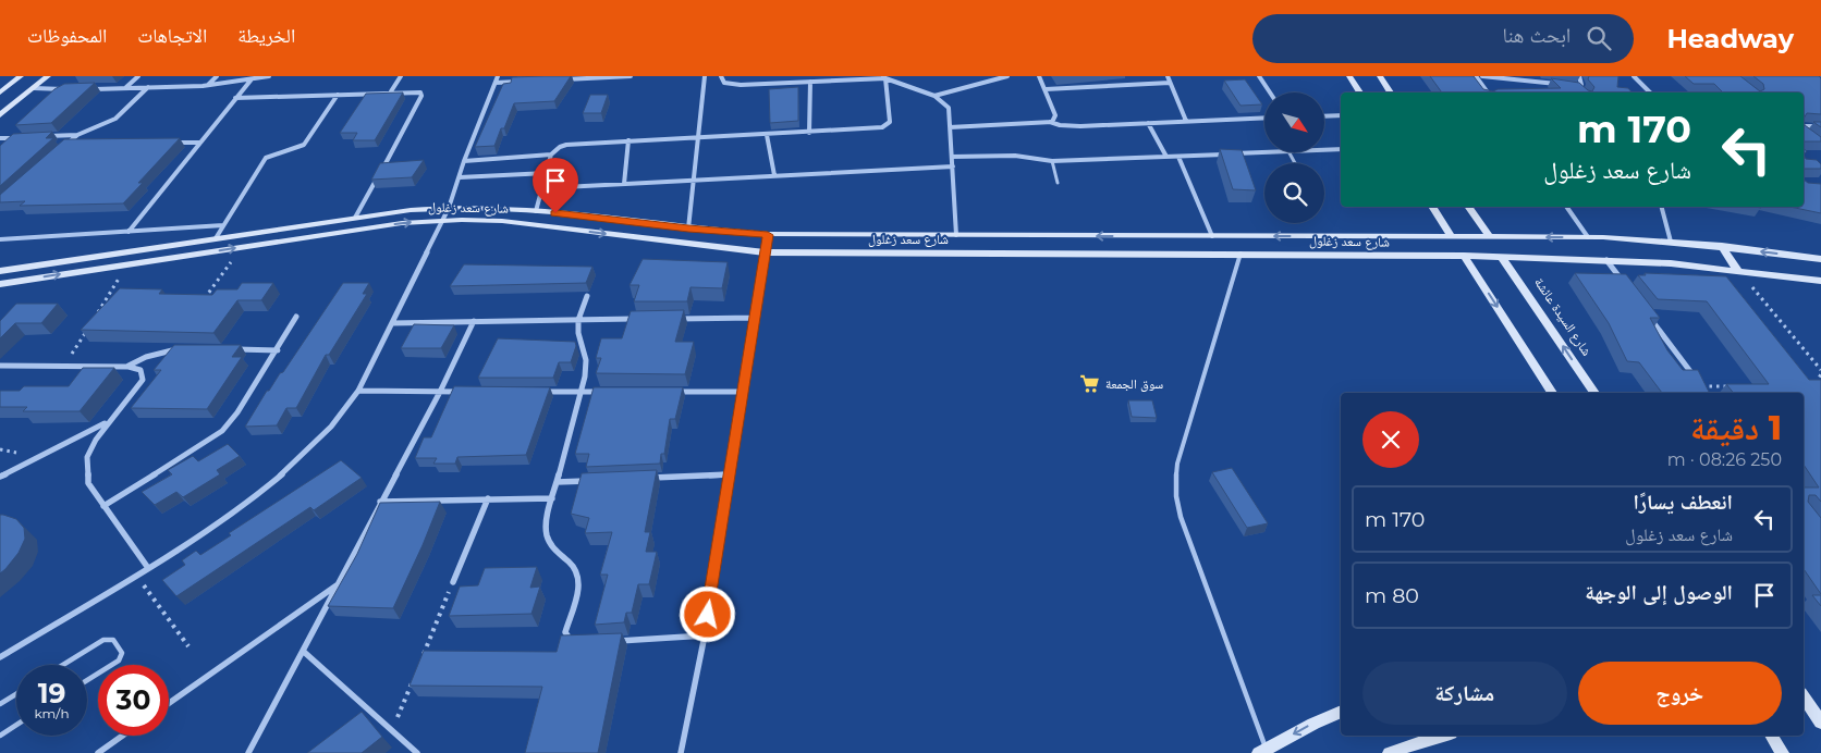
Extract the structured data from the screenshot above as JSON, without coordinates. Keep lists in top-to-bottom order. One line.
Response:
{"streets":{"street":["شارع سعد زغلول","شارع السيدة عائشة"]},"crossings":[["شارع سعد زغلول","شارع السيدة عائشة"]],"places":{"supermarket":["سوق الجمعة"]},"north":"bottom right","page":{"header":"Headway","search":"ابحث هنا","nav":["الخريطة","الاتجاهات","المحفوظات"],"turn":["170 m","شارع سعد زغلول"],"heading":["1 دقيقة","250 m · 08:26"],"list":[{"name":"انعطف يسارًا","note":"شارع سعد زغلول","value":"170 m"},{"name":"الوصول إلى الوجهة","value":"80 m"}],"buttons":["خروج","مشاركة"],"speed":"19 km/h","limit":"30"}}
